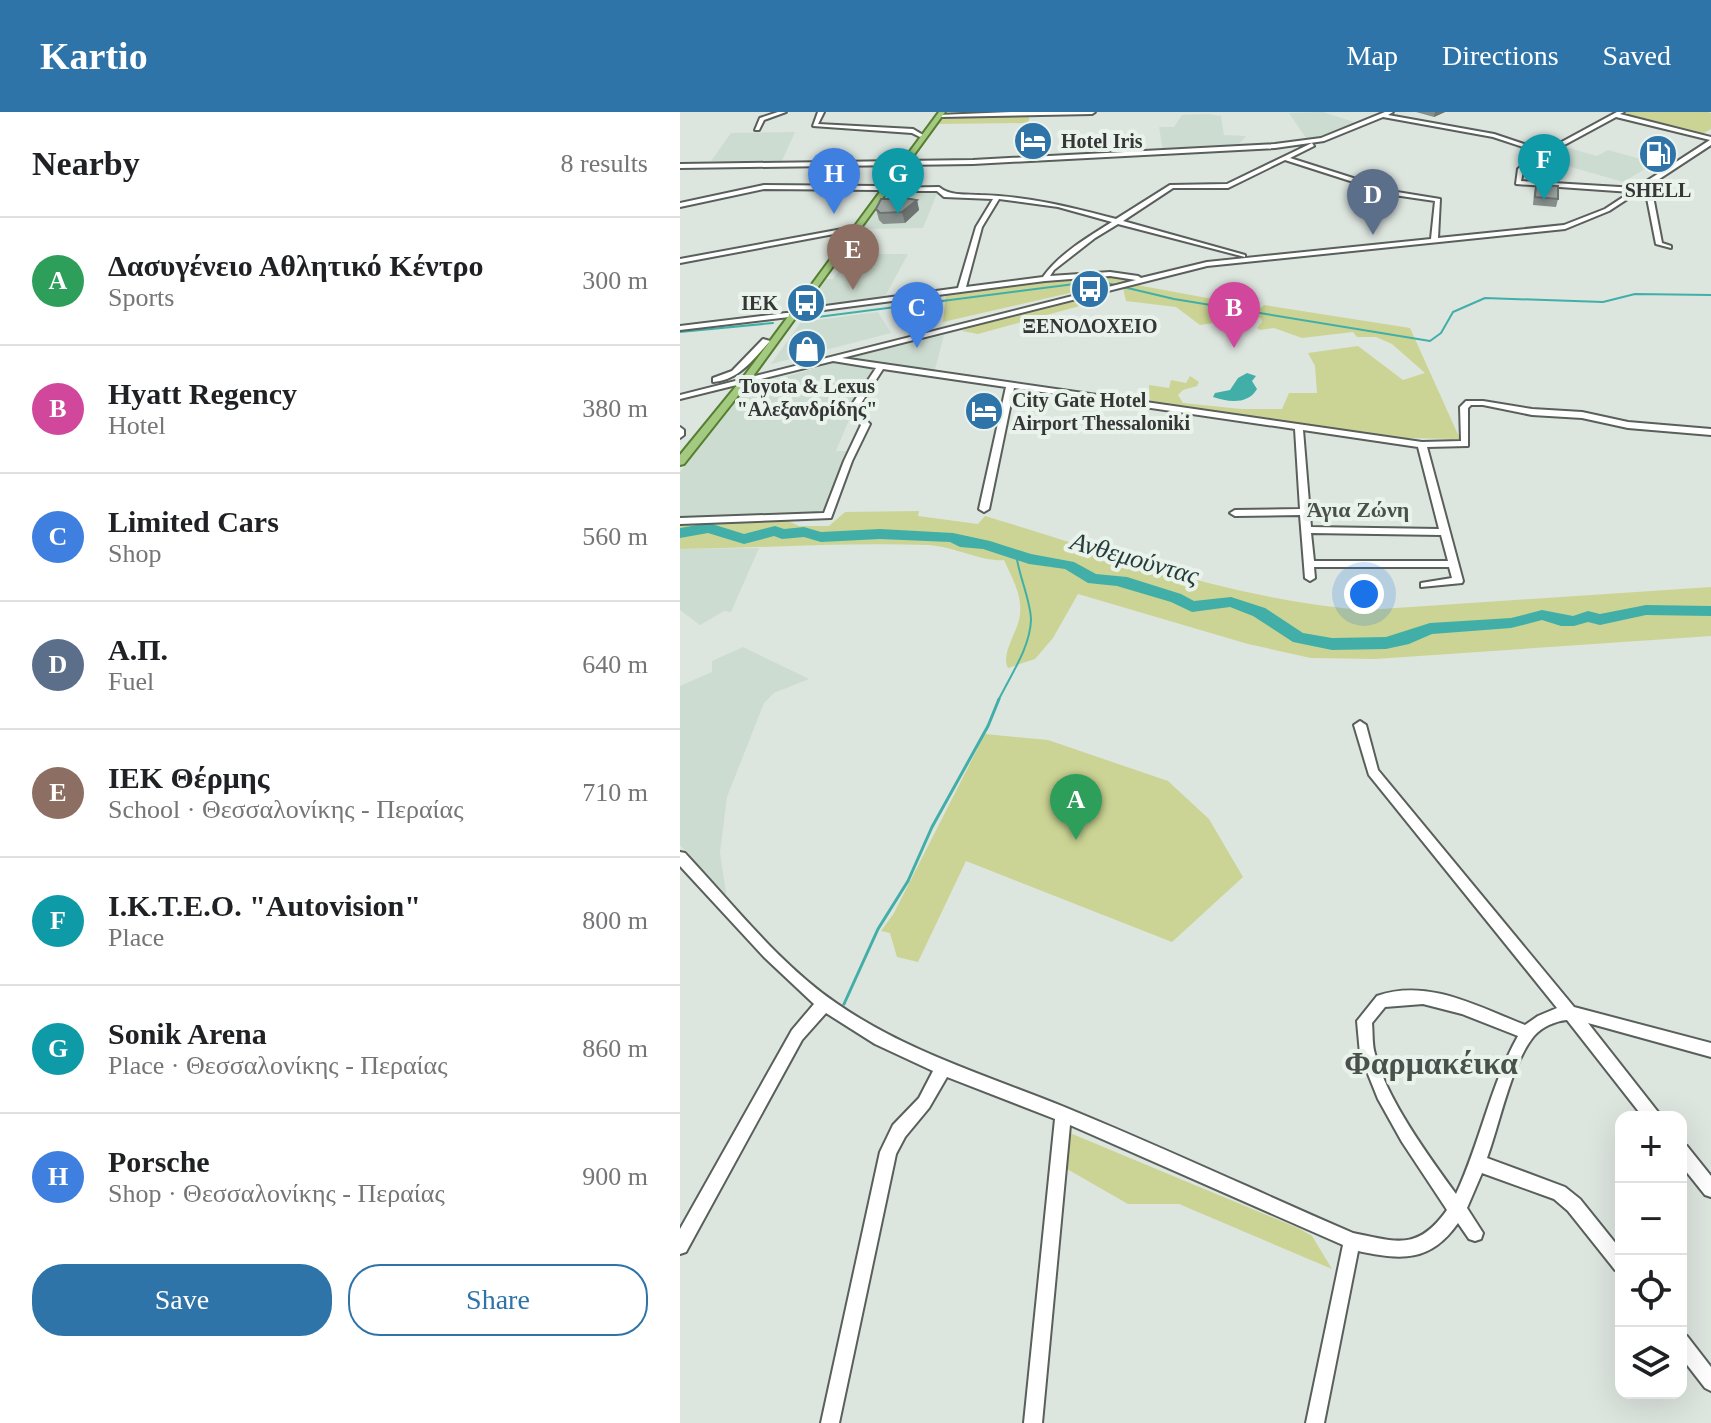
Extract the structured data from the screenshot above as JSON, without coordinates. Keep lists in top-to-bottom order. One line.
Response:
{"districts":["Άγια Ζώνη","Φαρμακέικα"],"water":["Ανθεμούντας"],"places":{"hotel":["Hotel Iris","City Gate Hotel Airport Thessaloniki"],"fuel station":["SHELL"],"bus stop":["ΞΕΝΟΔΟΧΕΙΟ","ΙΕΚ"],"shop":["Toyota & Lexus \"Αλεξανδρίδης\""]},"page":{"header":"Kartio","nav":["Map","Directions","Saved"],"heading":["Nearby","8 results"],"pins":["F","G","H","D","E","B","C","A"],"list":[{"mark":"A","name":"Δασυγένειο Αθλητικό Κέντρο","note":"Sports","value":"300 m"},{"mark":"B","name":"Hyatt Regency","note":"Hotel","value":"380 m"},{"mark":"C","name":"Limited Cars","note":"Shop","value":"560 m"},{"mark":"D","name":"Α.Π.","note":"Fuel","value":"640 m"},{"mark":"E","name":"ΙΕΚ Θέρμης","note":"School · Θεσσαλονίκης - Περαίας","value":"710 m"},{"mark":"F","name":"I.Κ.Τ.Ε.Ο. \"Autovision\"","note":"Place","value":"800 m"},{"mark":"G","name":"Sonik Arena","note":"Place · Θεσσαλονίκης - Περαίας","value":"860 m"},{"mark":"H","name":"Porsche","note":"Shop · Θεσσαλονίκης - Περαίας","value":"900 m"}],"map_buttons":["+","−"],"buttons":["Save","Share"]}}
